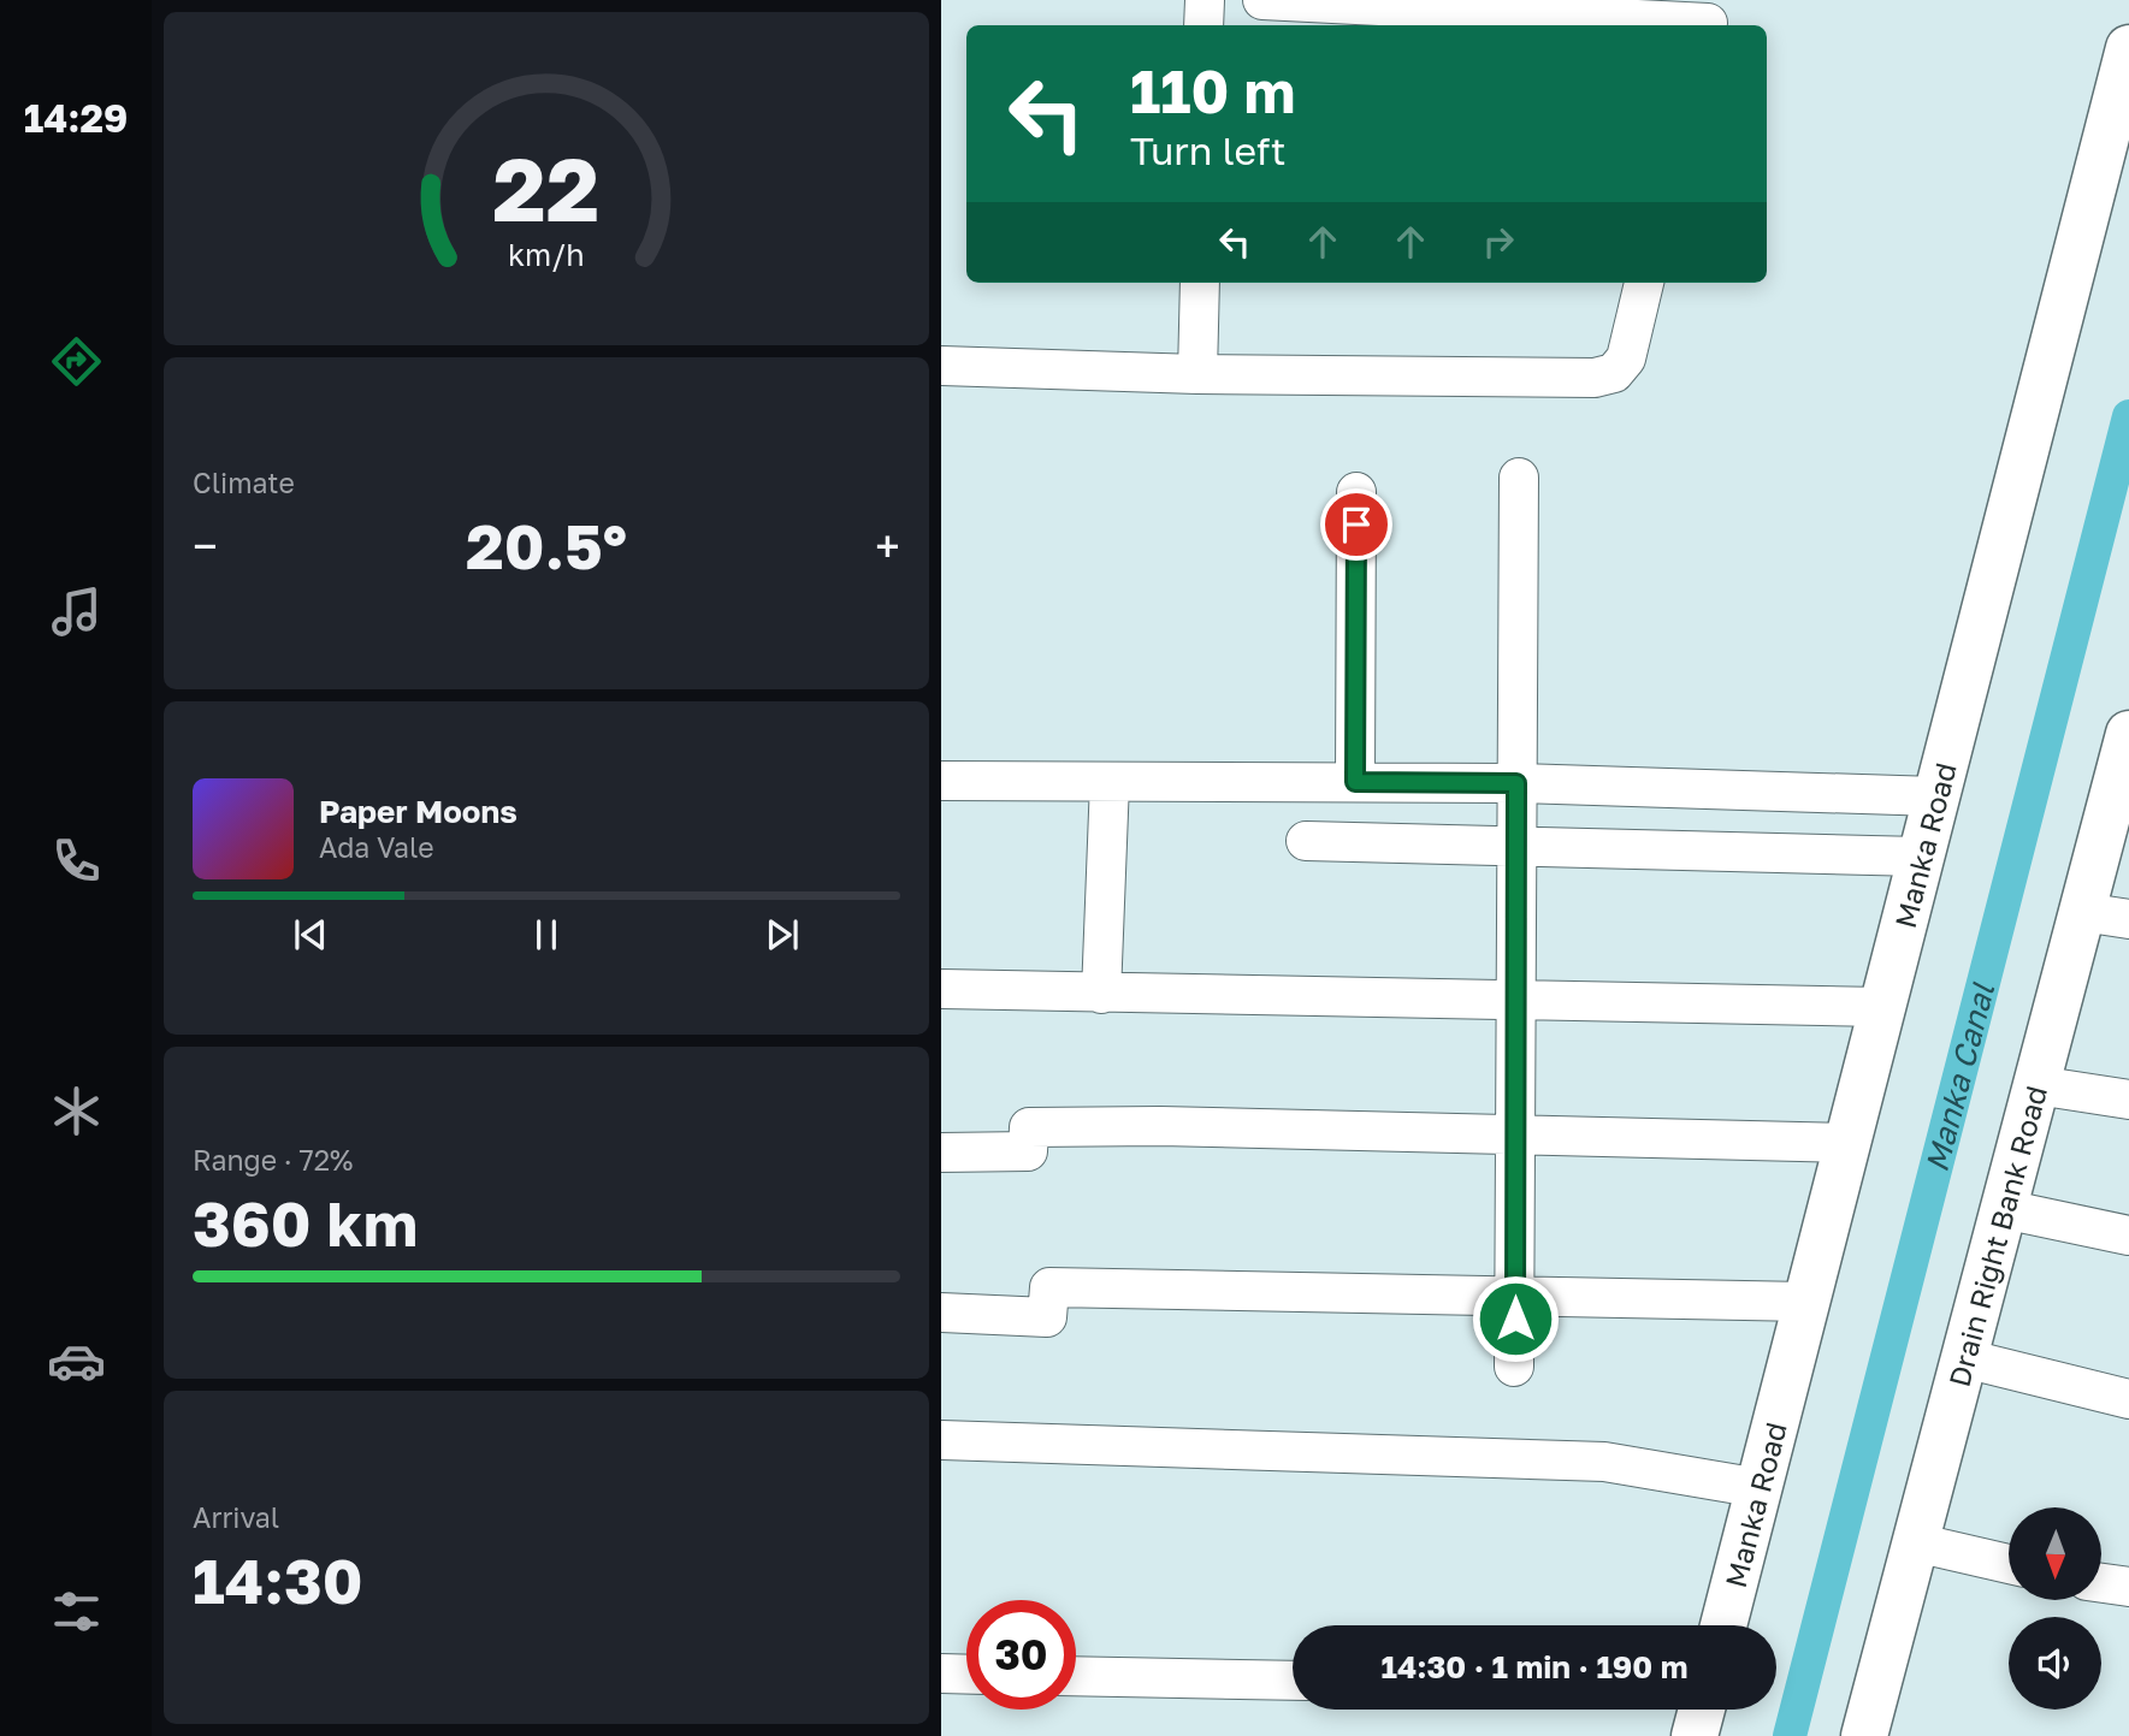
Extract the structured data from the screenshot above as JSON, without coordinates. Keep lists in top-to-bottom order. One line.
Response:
{"streets":{"main road":["Manka Road","Drain Right Bank Road"]},"water":["Manka Canal"],"north":"bottom","page":{"tabs":"14:29","turn":["110 m","Turn left"],"tile":["Climate",["Range · 72%","360 km"],["Arrival","14:30"]],"heat":["−","20.5°","+"],"song":["Paper Moons","Ada Vale"],"limit":"30","trip":"14:30 · 1 min · 190 m","gauge":["22","km/h"]}}
